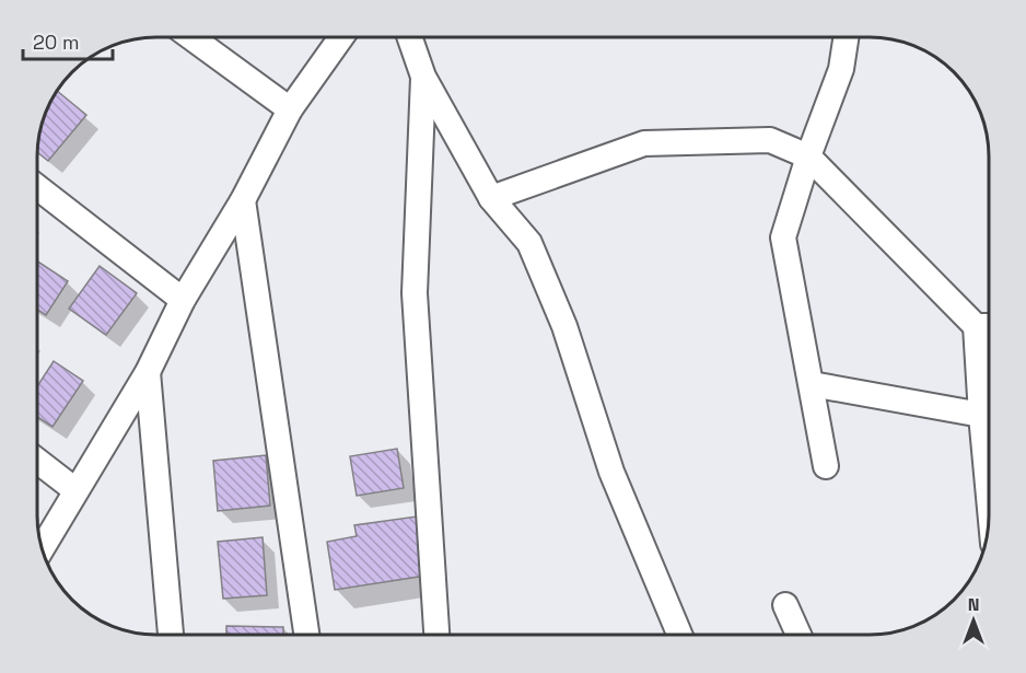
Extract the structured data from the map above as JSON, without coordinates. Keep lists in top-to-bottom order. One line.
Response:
{"scale_bar":"20 m","north":"top"}
